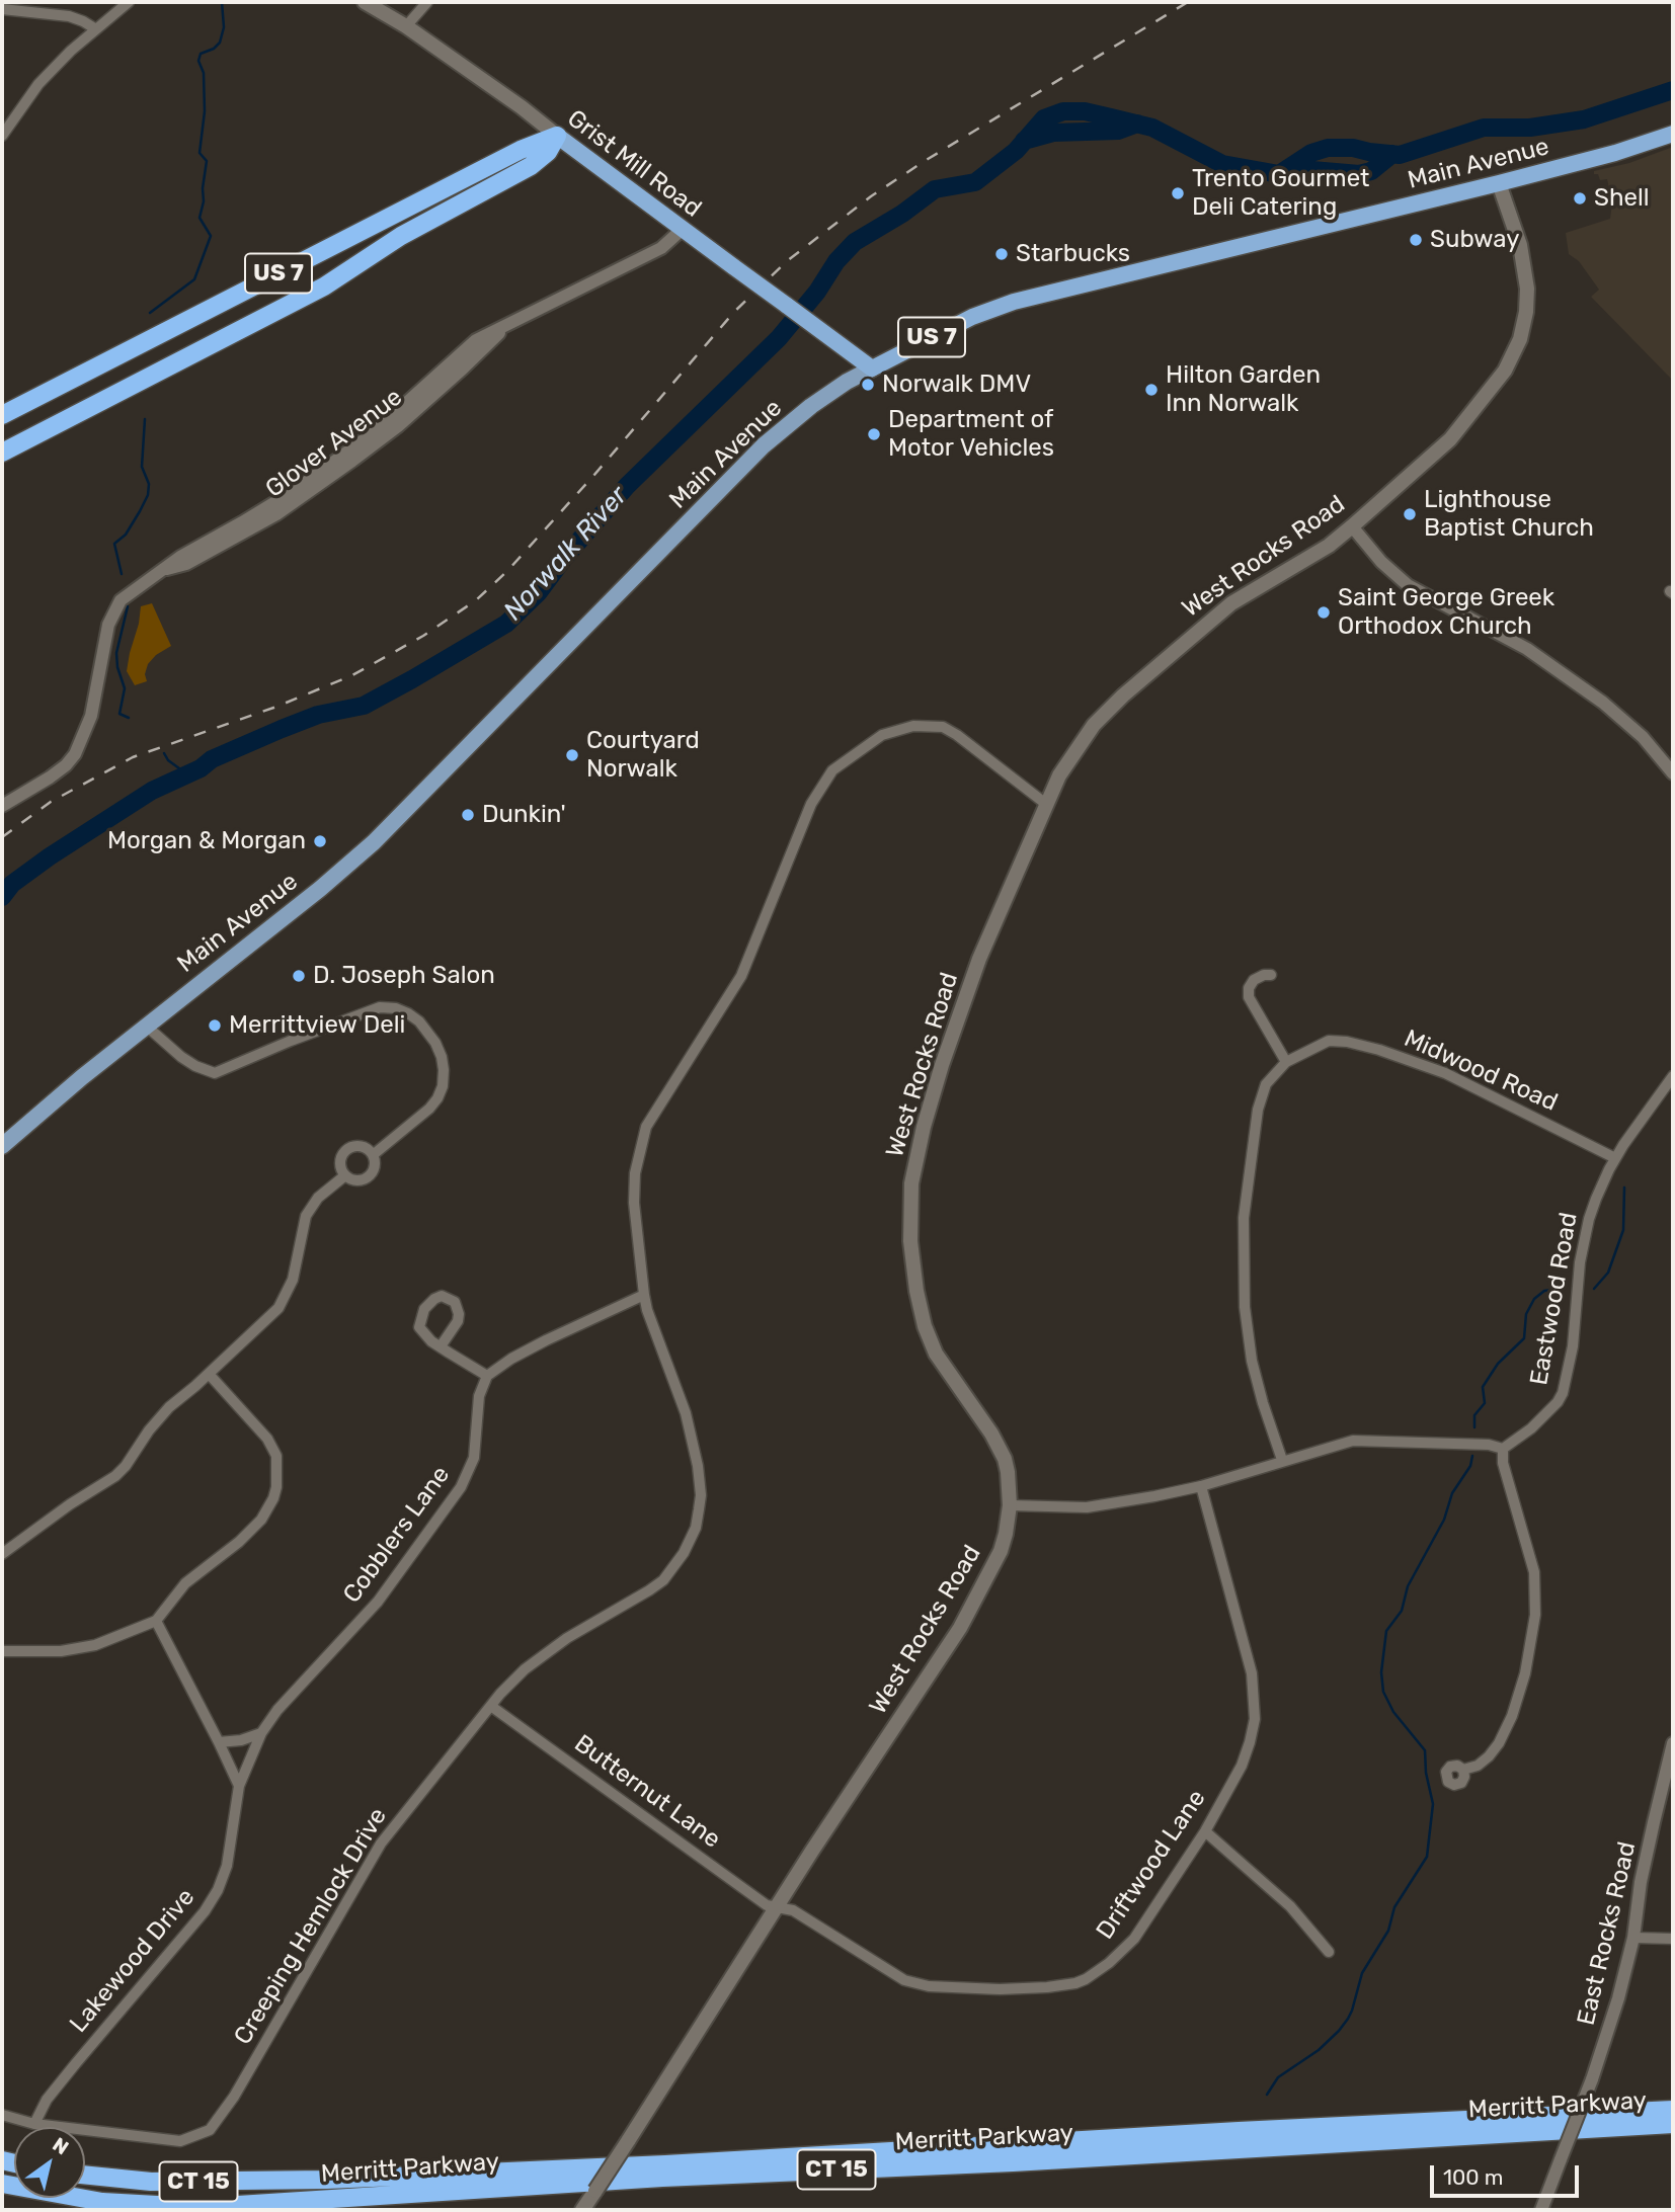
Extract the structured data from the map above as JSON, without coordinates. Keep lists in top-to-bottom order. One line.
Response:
{"streets":{"highway":["Grist Mill Road","Main Avenue","US 7","Merritt Parkway","CT 15"],"main road":["West Rocks Road"],"street":["Glover Avenue","Midwood Road","Eastwood Road","Cobblers Lane","Butternut Lane","Driftwood Lane","Creeping Hemlock Drive","East Rocks Road","Lakewood Drive"]},"crossings":[["Grist Mill Road","Main Avenue"],["Grist Mill Road","US 7"],["Grist Mill Road","Glover Avenue"],["Main Avenue","West Rocks Road"],["West Rocks Road","Butternut Lane"],["West Rocks Road","Driftwood Lane"],["West Rocks Road","Creeping Hemlock Drive"],["Midwood Road","Eastwood Road"],["Cobblers Lane","Lakewood Drive"],["Butternut Lane","Driftwood Lane"],["Butternut Lane","Creeping Hemlock Drive"],["Creeping Hemlock Drive","Lakewood Drive"]],"water":["Norwalk River"],"places":["Trento Gourmet Deli Catering","Shell","Subway","Starbucks","Norwalk DMV","Hilton Garden Inn Norwalk","Department of Motor Vehicles","Lighthouse Baptist Church","Saint George Greek Orthodox Church","Courtyard Norwalk","Dunkin'","Morgan & Morgan","D. Joseph Salon","Merrittview Deli"],"scale_bar":"100 m","north":"top right"}
